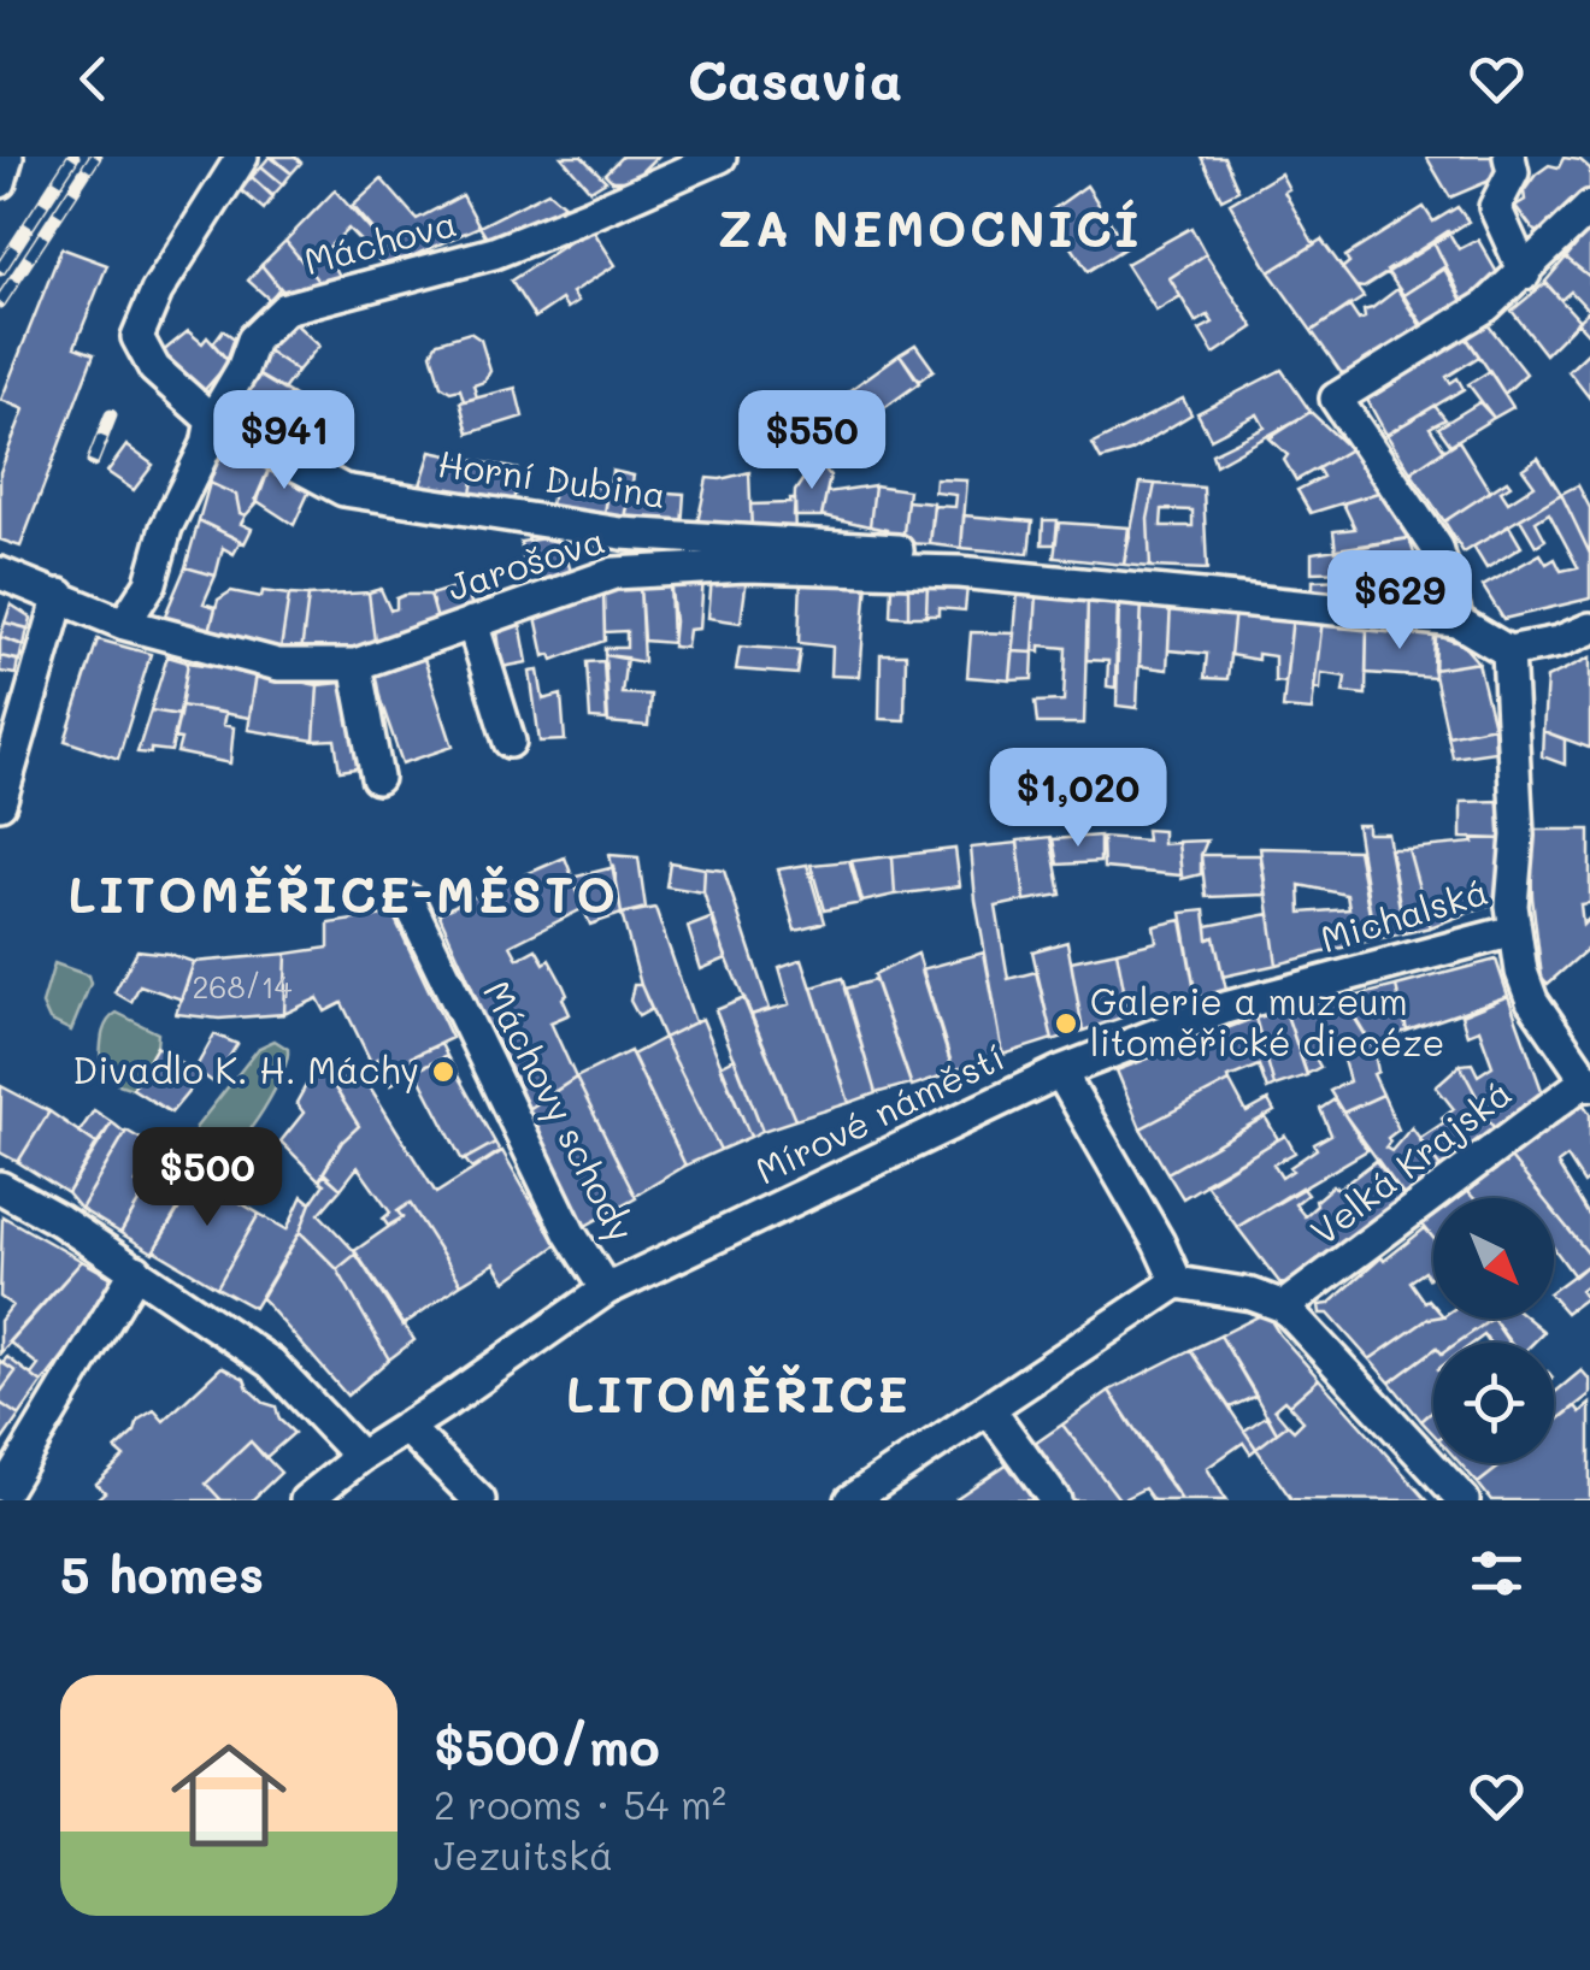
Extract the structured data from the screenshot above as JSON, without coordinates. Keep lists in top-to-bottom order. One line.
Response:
{"streets":{"street":["Máchova","Horní Dubina","Jarošova","Michalská","Máchovy schody","Mírové náměstí","Velká Krajská"]},"crossings":[["Máchova","Horní Dubina"],["Máchova","Jarošova"],["Horní Dubina","Jarošova"],["Michalská","Mírové náměstí"],["Máchovy schody","Mírové náměstí"]],"districts":["ZA NEMOCNICÍ","LITOMĚŘICE-MĚSTO","LITOMĚŘICE"],"places":["Galerie a muzeum litoměřické diecéze","Divadlo K. H. Máchy"],"house_numbers":["268/14"],"north":"bottom right","page":{"header":"Casavia","price":["$941","$550","$629","$1,020","$500"],"heading":"5 homes","list":[{"name":"$500/mo","note":"2 rooms · 54 m² · Jezuitská"}]}}
